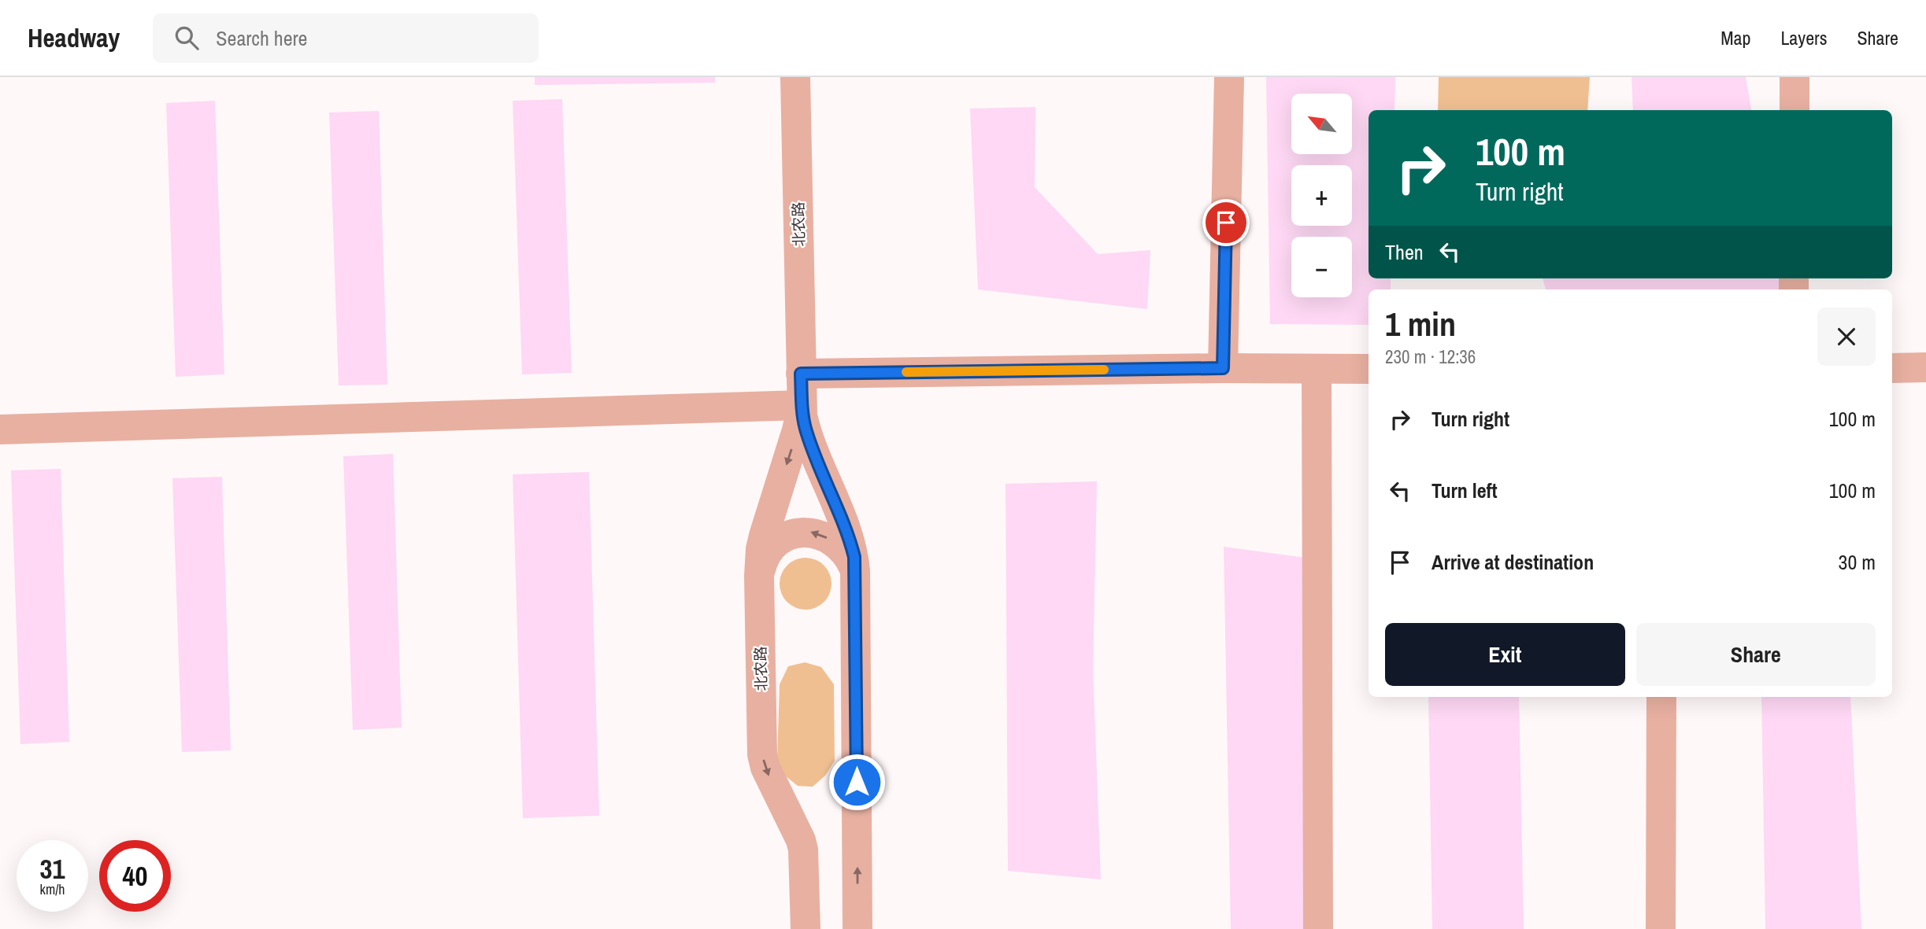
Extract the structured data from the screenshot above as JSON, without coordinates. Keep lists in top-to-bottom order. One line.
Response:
{"streets":{"street":["北农路"]},"north":"top left","page":{"header":"Headway","search":"Search here","nav":["Map","Layers","Share"],"map_buttons":["+","−"],"turn":["100 m","Turn right"],"then":"Then","heading":["1 min","230 m · 12:36"],"list":[{"name":"Turn right","value":"100 m"},{"name":"Turn left","value":"100 m"},{"name":"Arrive at destination","value":"30 m"}],"buttons":["Exit","Share"],"speed":"31 km/h","limit":"40"}}
